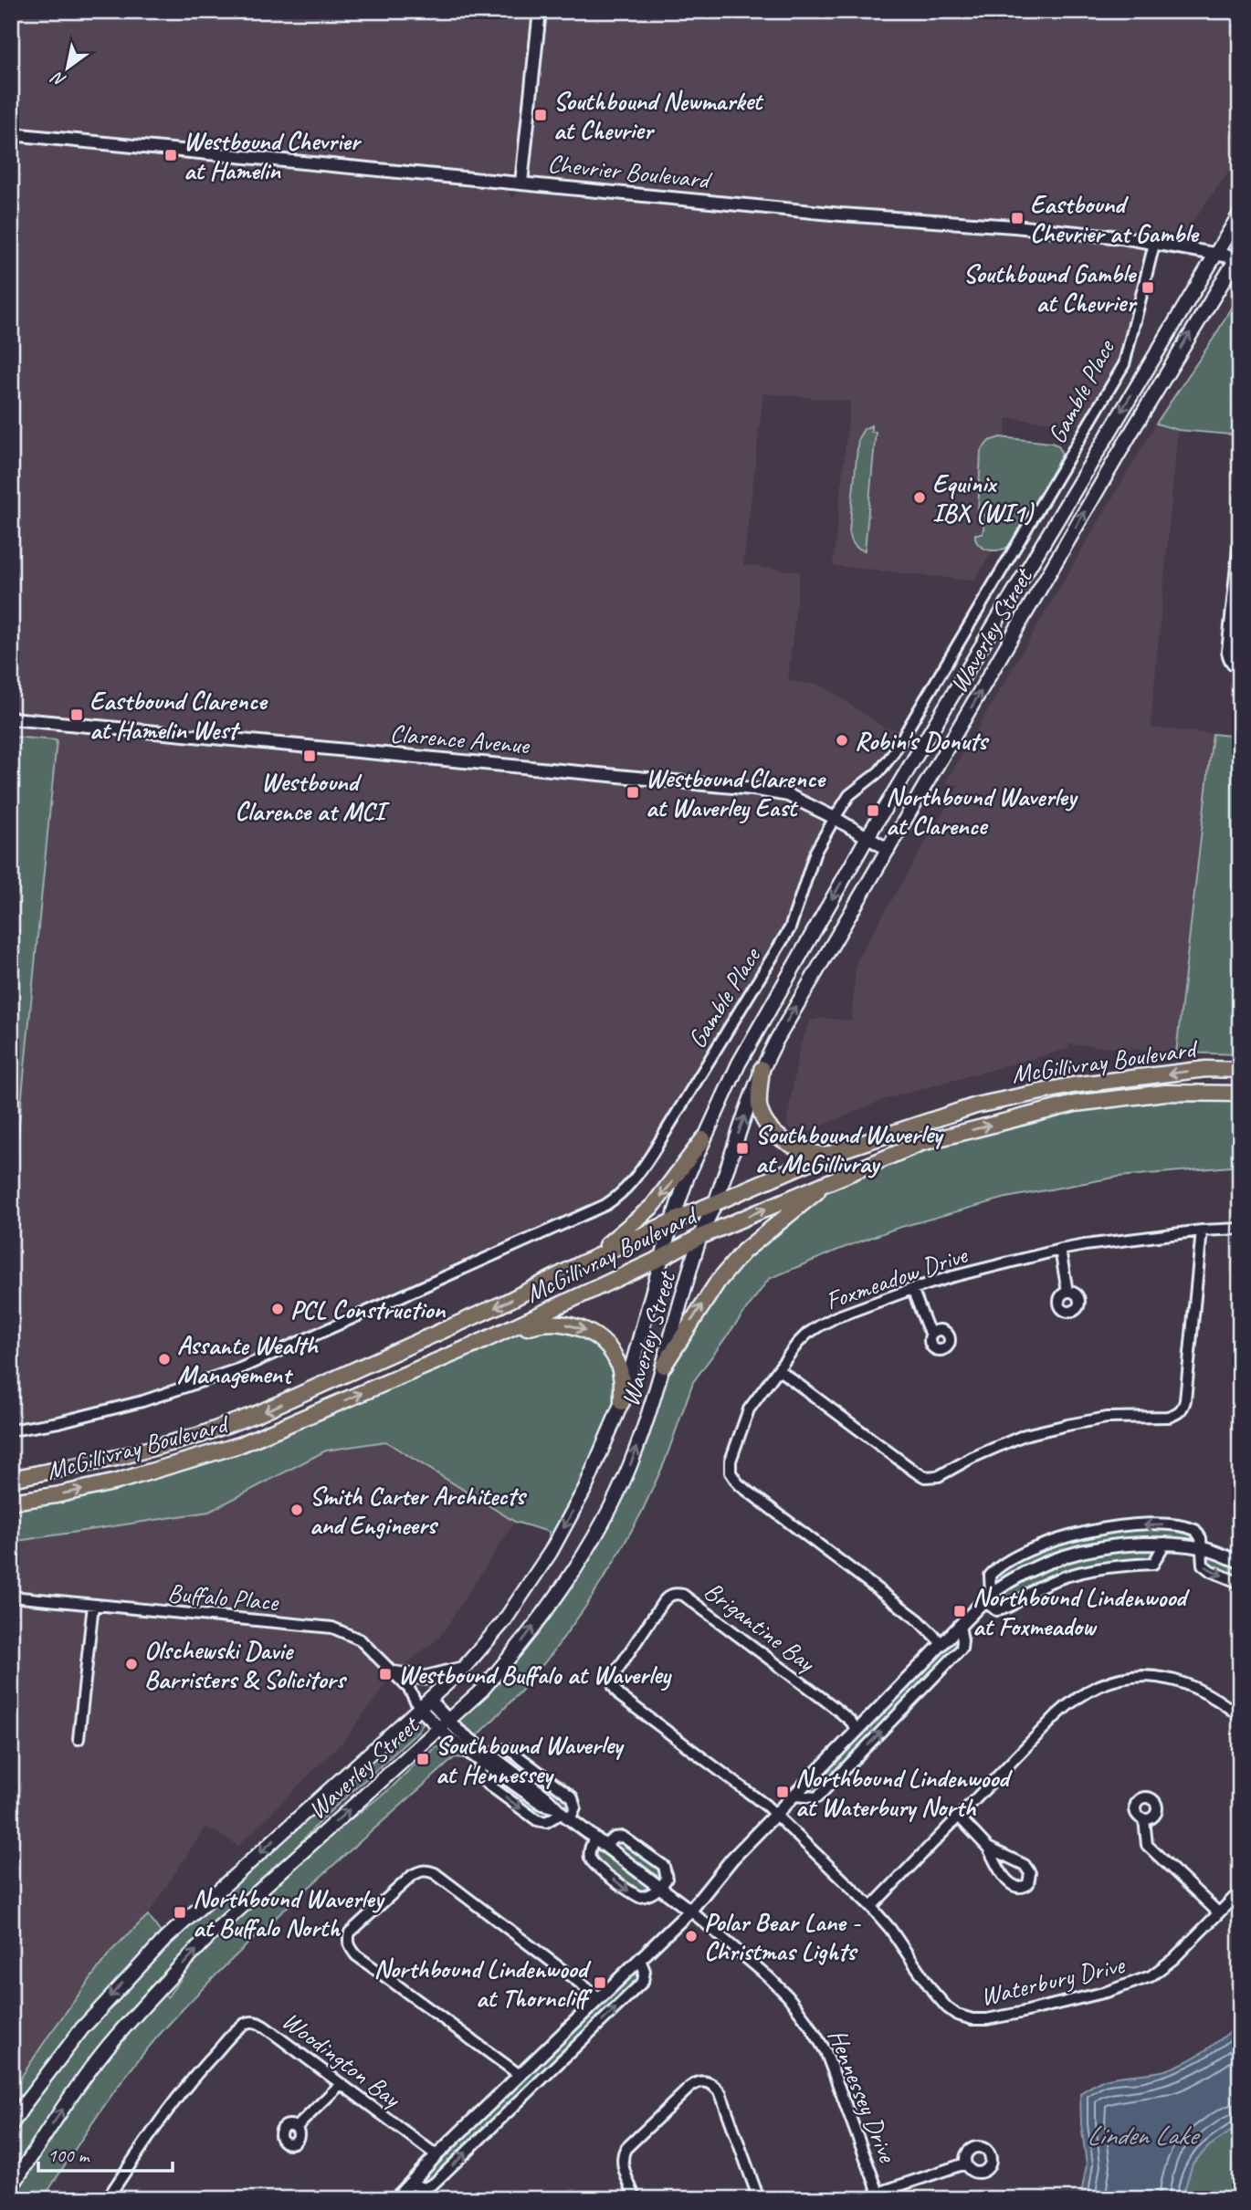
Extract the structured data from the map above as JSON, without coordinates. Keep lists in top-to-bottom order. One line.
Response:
{"streets":{"main road":["Waverley Street","McGillivray Boulevard"],"street":["Chevrier Boulevard","Gamble Place","Clarence Avenue","Foxmeadow Drive","Buffalo Place","Brigantine Bay","Waterbury Drive","Woodington Bay","Hennessey Drive"]},"crossings":[["Chevrier Boulevard","Gamble Place"],["Chevrier Boulevard","Waverley Street"],["Gamble Place","Clarence Avenue"],["Waverley Street","Clarence Avenue"],["Waverley Street","McGillivray Boulevard"],["Waverley Street","Buffalo Place"],["Waverley Street","Hennessey Drive"],["Buffalo Place","Hennessey Drive"],["Brigantine Bay","Waterbury Drive"]],"water":["Linden Lake"],"places":{"transit":["Southbound Newmarket at Chevrier","Westbound Chevrier at Hamelin","Eastbound Chevrier at Gamble","Southbound Gamble at Chevrier","Eastbound Clarence at Hamelin West","Westbound Clarence at MCI","Westbound Clarence at Waverley East","Northbound Waverley at Clarence","Southbound Waverley at McGillivray","Northbound Lindenwood at Foxmeadow","Westbound Buffalo at Waverley","Southbound Waverley at Hennessey","Northbound Lindenwood at Waterbury North","Northbound Waverley at Buffalo North","Northbound Lindenwood at Thorncliff"],"other":["Equinix IBX (WI1)","Robin's Donuts","PCL Construction","Assante Wealth Management","Smith Carter Architects and Engineers","Olschewski Davie Barristers & Solicitors","Polar Bear Lane - Christmas Lights"]},"scale_bar":"100 m","north":"bottom left"}
